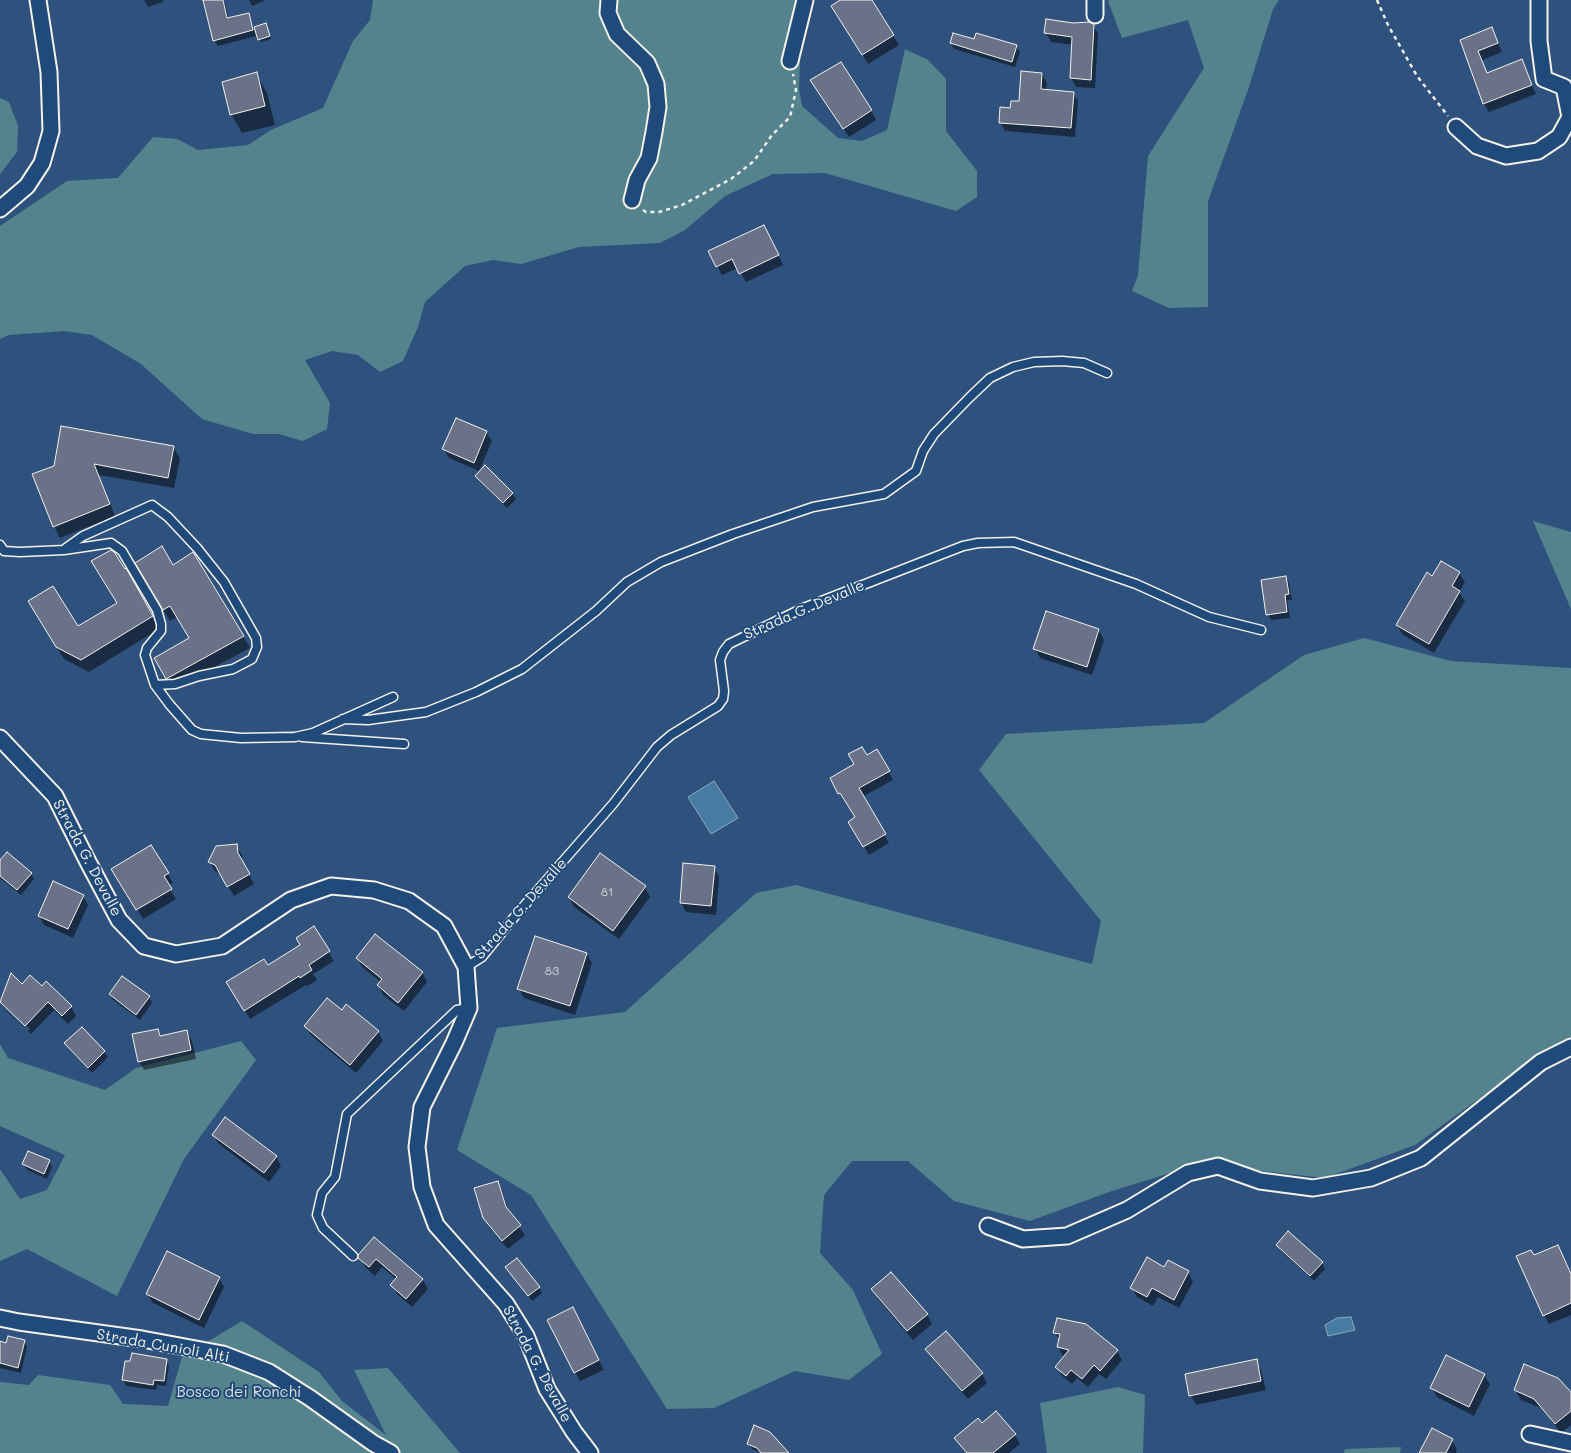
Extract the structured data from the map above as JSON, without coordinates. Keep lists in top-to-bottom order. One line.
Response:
{"streets":{"street":["Strada G. Devalle","Strada Cunioli Alti"]},"parks":["Bosco dei Ronchi"],"house_numbers":["81","83"]}
